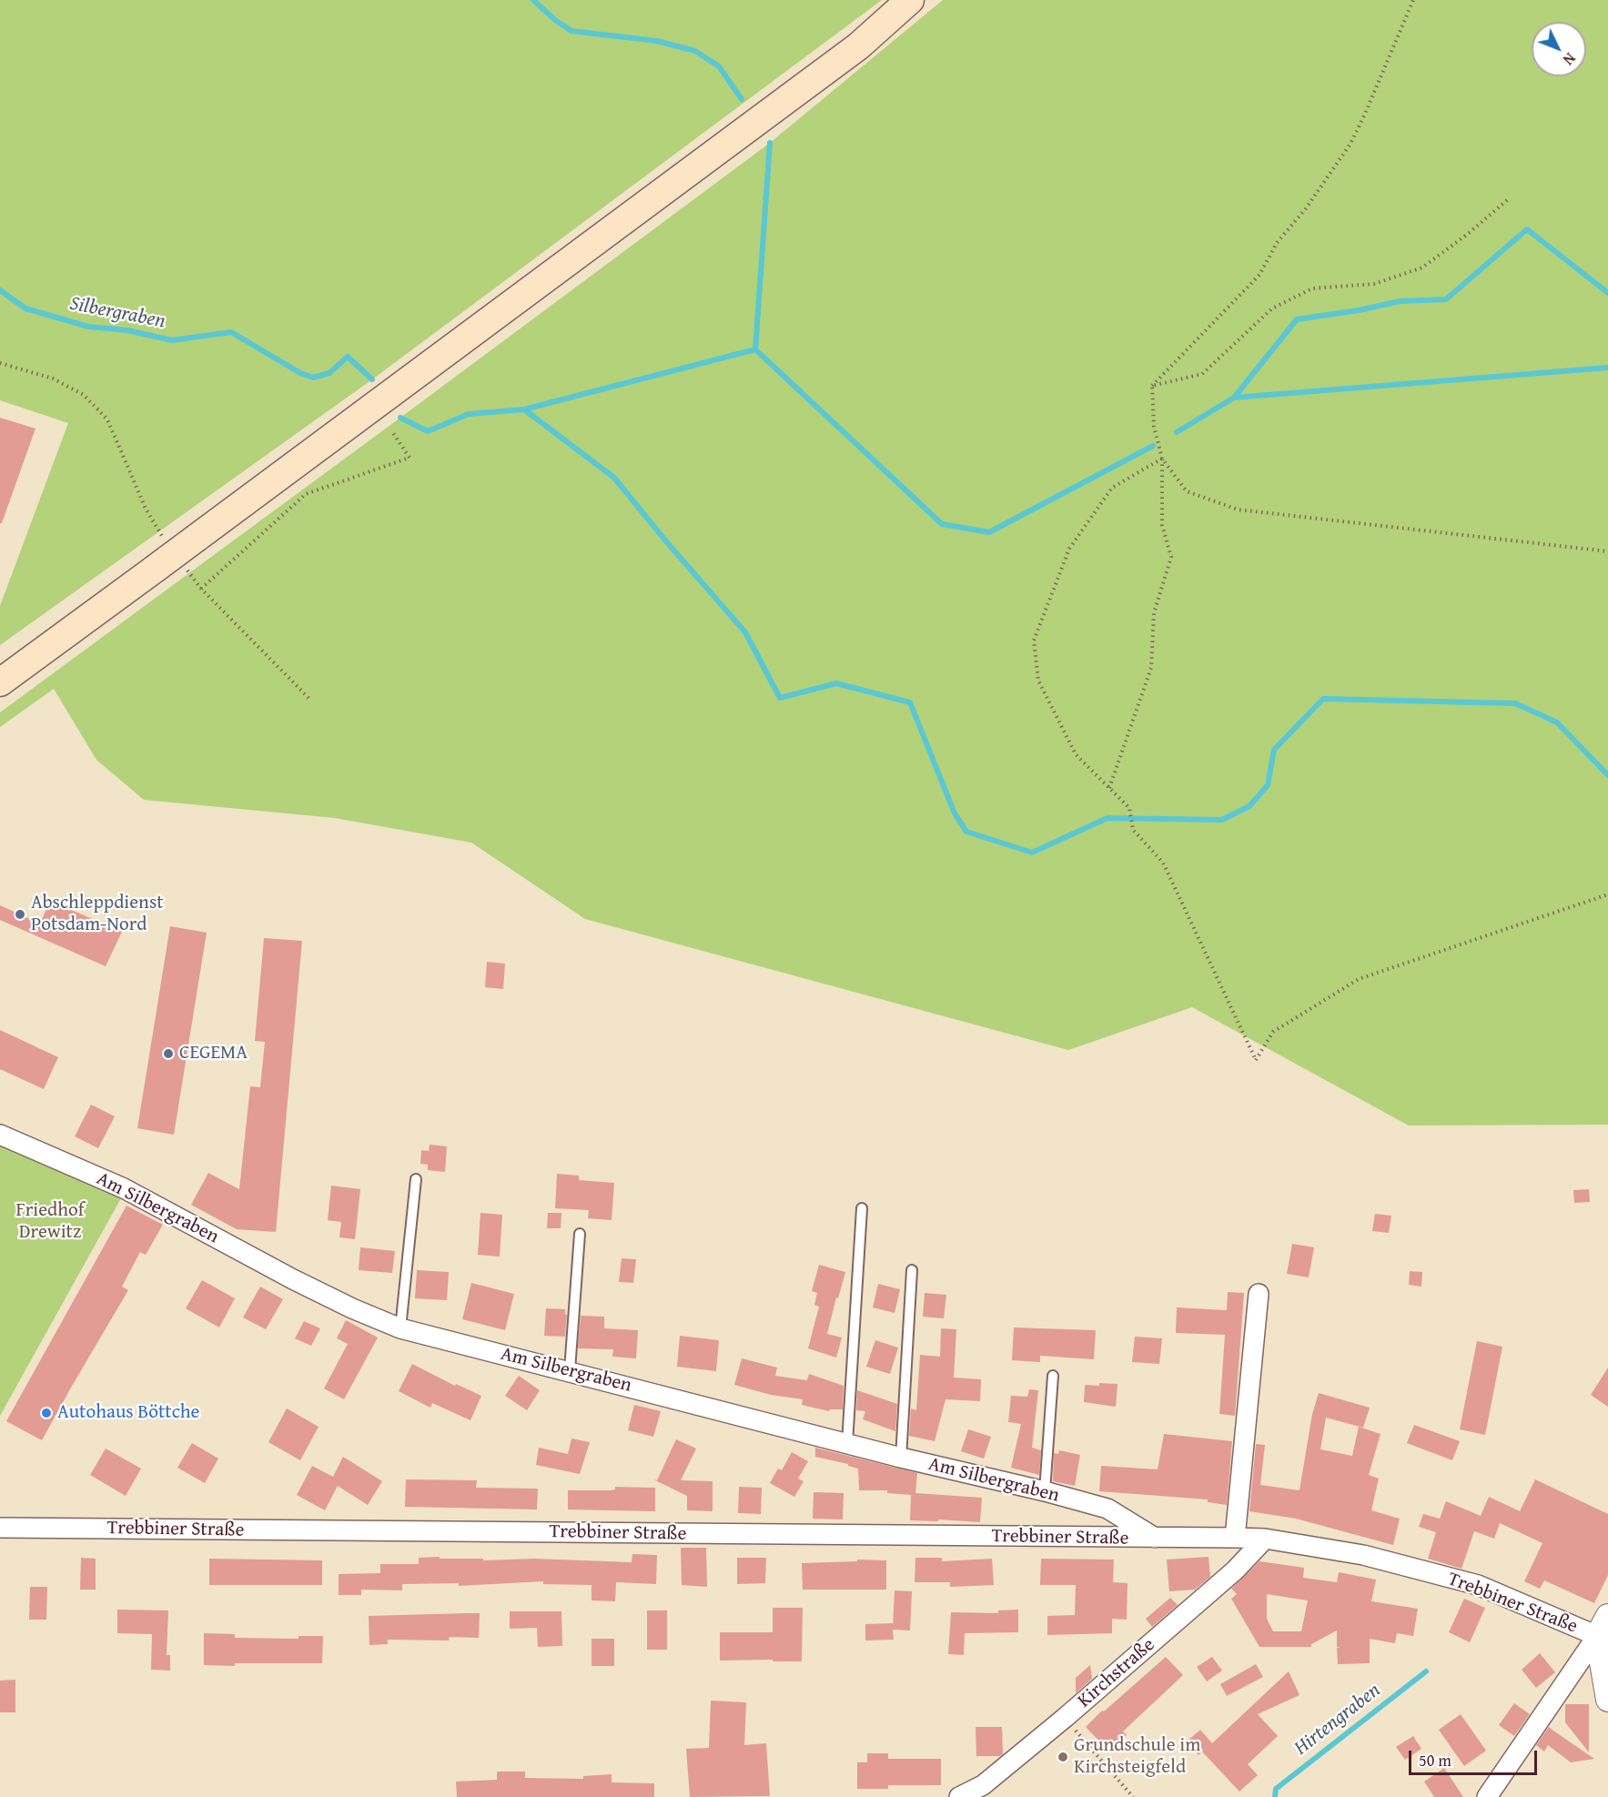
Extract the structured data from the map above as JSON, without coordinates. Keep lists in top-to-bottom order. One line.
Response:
{"streets":{"street":["Am Silbergraben","Trebbiner Straße","Kirchstraße"]},"crossings":[["Am Silbergraben","Trebbiner Straße"],["Trebbiner Straße","Kirchstraße"]],"water":["Silbergraben","Hirtengraben"],"parks":["Friedhof Drewitz"],"places":["Abschleppdienst Potsdam-Nord","CEGEMA","Autohaus Böttche","Grundschule im Kirchsteigfeld"],"scale_bar":"50 m","north":"bottom right"}
